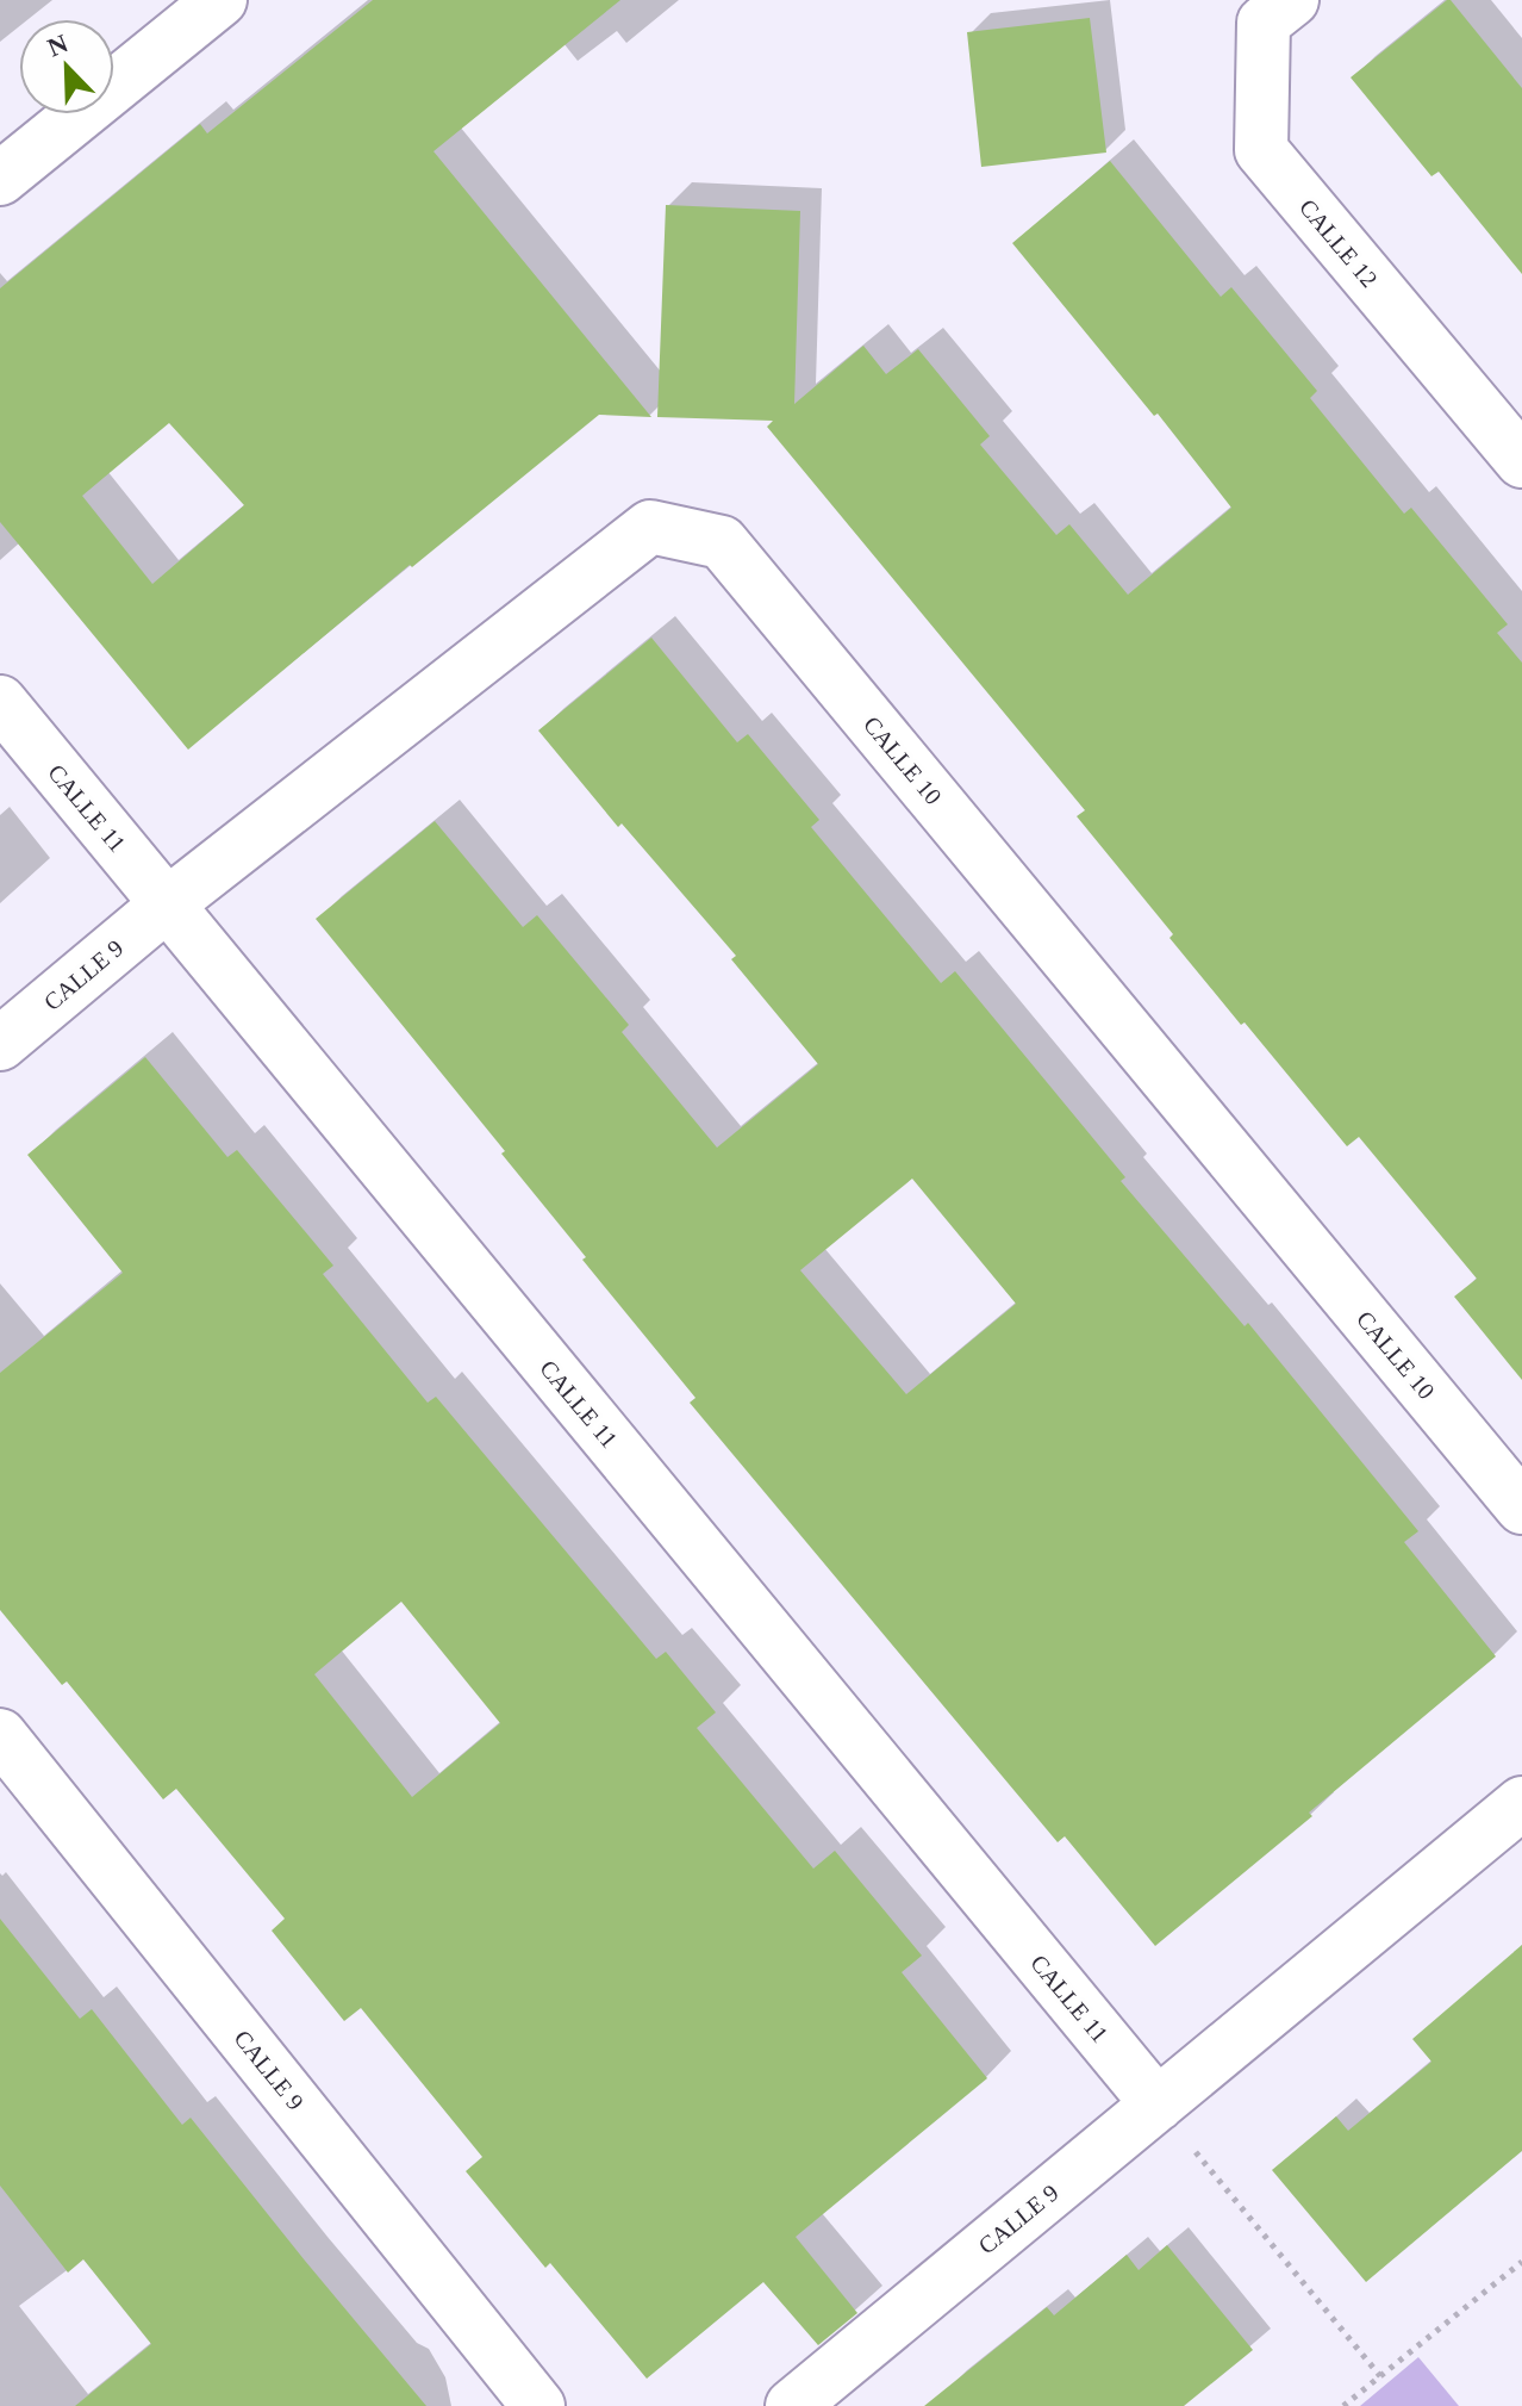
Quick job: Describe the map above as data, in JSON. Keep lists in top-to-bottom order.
{
  "streets": {
    "street": [
      "CALLE 12",
      "CALLE 10",
      "CALLE 11",
      "CALLE 9"
    ]
  },
  "crossings": [
    ["CALLE 10", "CALLE 11"],
    ["CALLE 10", "CALLE 9"],
    ["CALLE 11", "CALLE 9"]
  ],
  "north": "top left"
}
